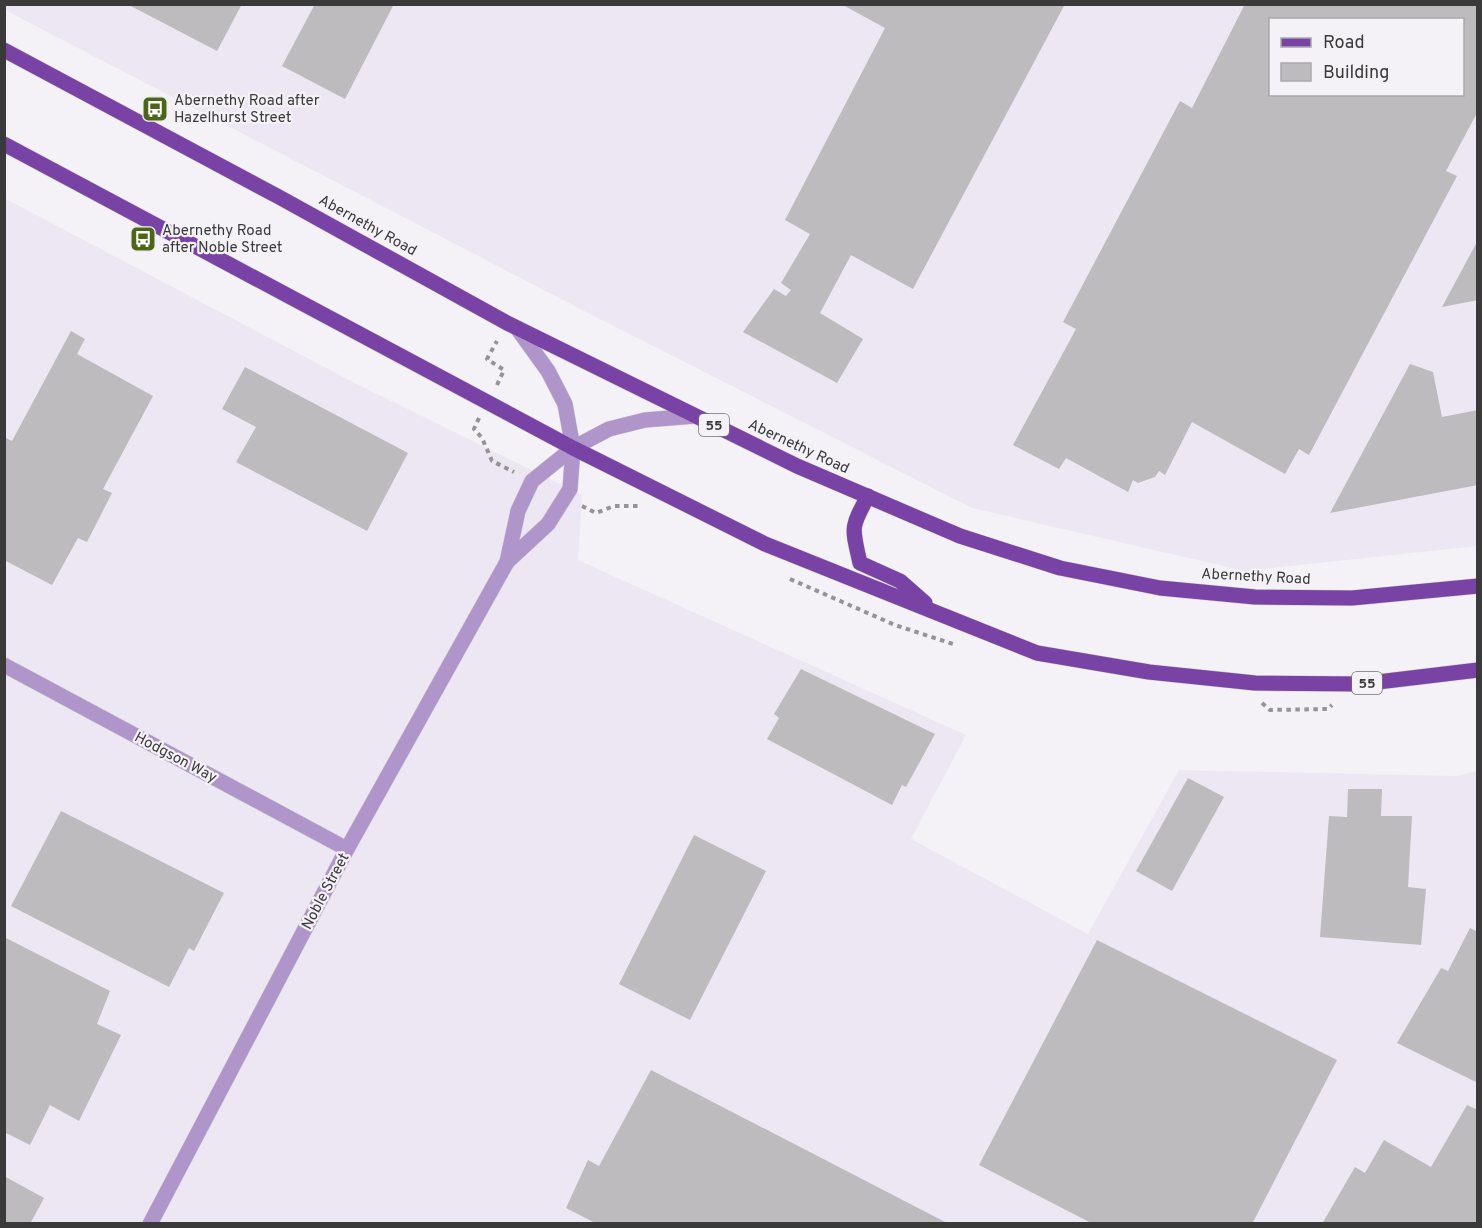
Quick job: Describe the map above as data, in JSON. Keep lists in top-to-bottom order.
{
  "streets": {
    "main road": ["Abernethy Road", "55"],
    "street": ["Hodgson Way", "Noble Street"]
  },
  "crossings": [
    ["Abernethy Road", "Noble Street"],
    ["55", "Noble Street"],
    ["Hodgson Way", "Noble Street"]
  ],
  "places": {
    "bus stop": ["Abernethy Road after Hazelhurst Street", "Abernethy Road after Noble Street"]
  },
  "legend": ["Road", "Building"]
}
